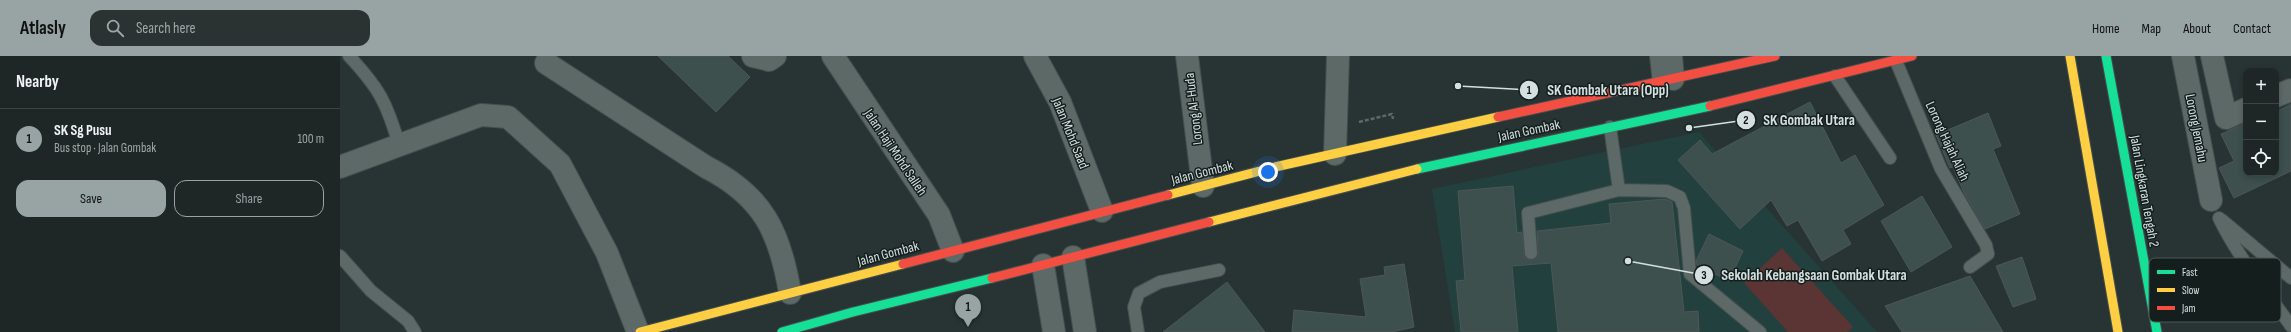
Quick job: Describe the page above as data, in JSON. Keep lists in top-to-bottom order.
{
  "streets": {
    "main road": ["Jalan Gombak", "Jalan Lingkaran Tengah 2"],
    "street": [
      "Lorong Al-Huda",
      "Lorong Jemahu",
      "Jalan Mohd Saad",
      "Jalan Haji Mohd Salleh"
    ],
    "lane": ["Lorong Hajah Aliah"]
  },
  "crossings": [
    ["Lorong Al-Huda", "Jalan Gombak"],
    ["Jalan Gombak", "Jalan Mohd Saad"],
    ["Jalan Gombak", "Lorong Hajah Aliah"],
    ["Jalan Gombak", "Jalan Haji Mohd Salleh"]
  ],
  "places": ["SK Gombak Utara (Opp)", "SK Gombak Utara", "Sekolah Kebangsaan Gombak Utara"],
  "legend": ["Fast", "Slow", "Jam"],
  "page": {
    "header": "Atlasly",
    "search": "Search here",
    "nav": [
      "Home",
      "Map",
      "About",
      "Contact"
    ],
    "heading": "Nearby",
    "map_buttons": ["+", "−"],
    "list": [
      {
        "mark": "1",
        "name": "SK Sg Pusu",
        "note": "Bus stop · Jalan Gombak",
        "value": "100 m"
      }
    ],
    "buttons": ["Save", "Share"],
    "pins": "1"
  }
}
